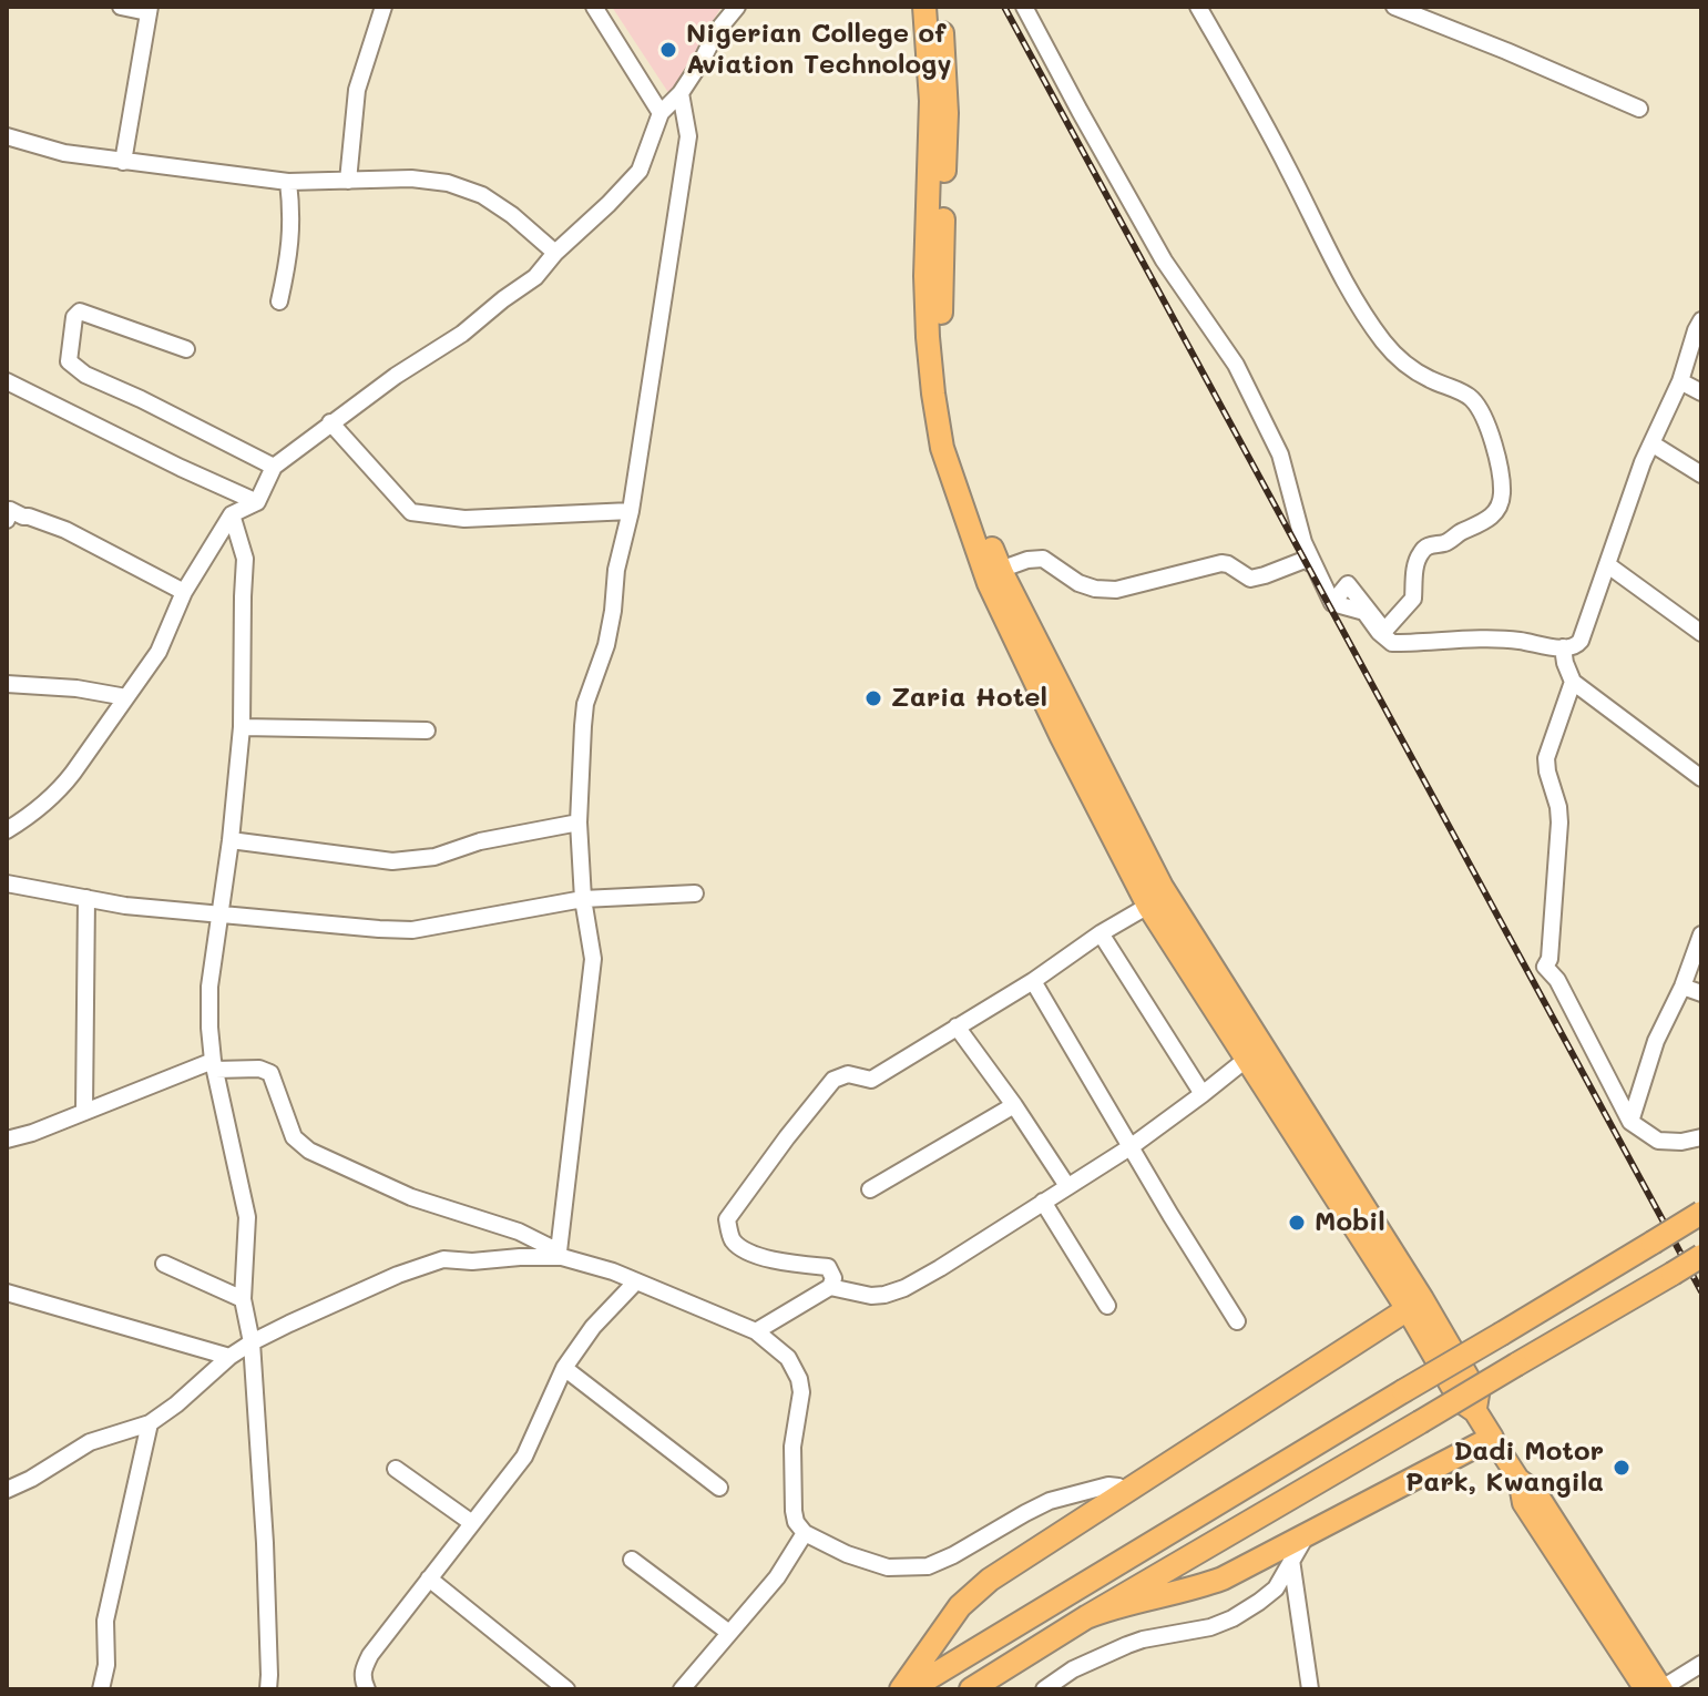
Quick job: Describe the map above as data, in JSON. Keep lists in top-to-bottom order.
{
  "places": [
    "Nigerian College of Aviation Technology",
    "Zaria Hotel",
    "Mobil",
    "Dadi Motor Park, Kwangila"
  ]
}
